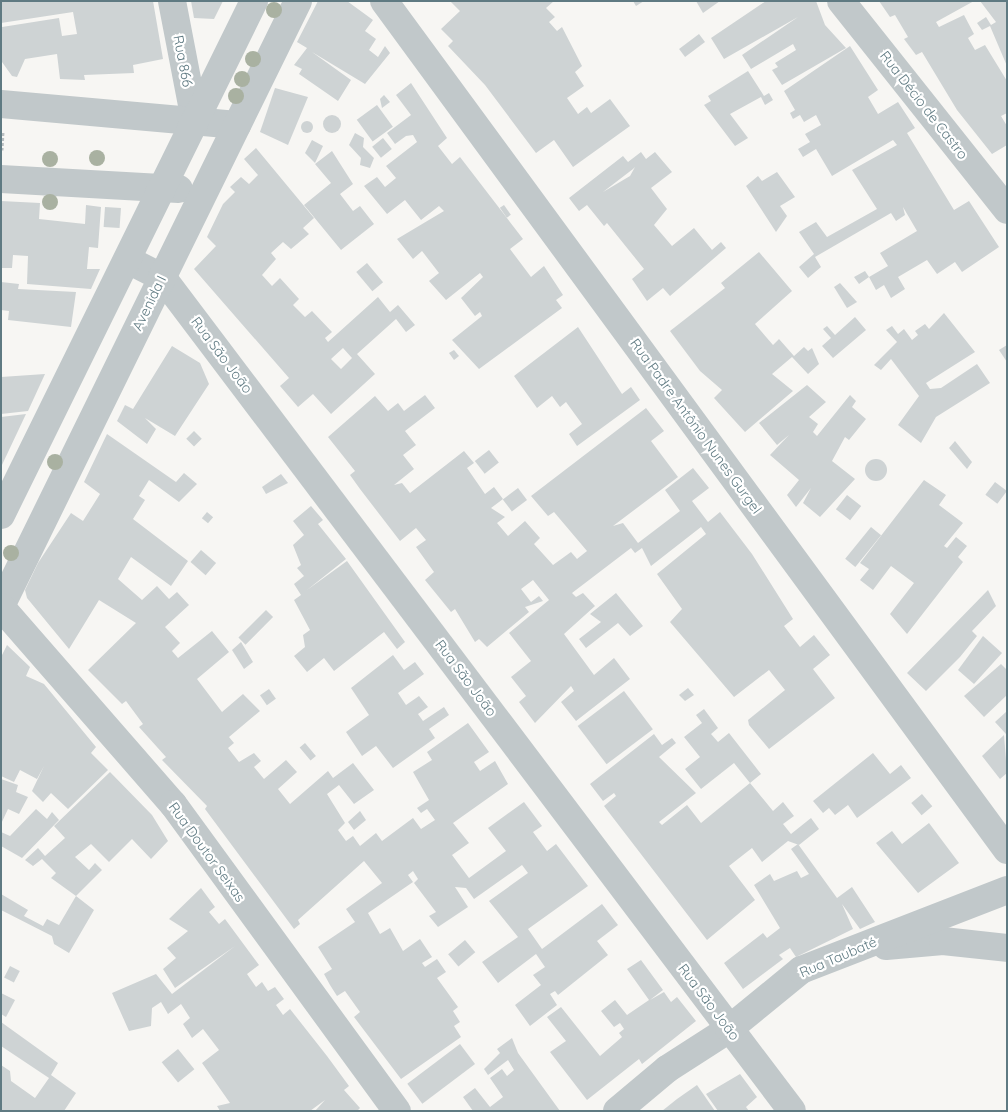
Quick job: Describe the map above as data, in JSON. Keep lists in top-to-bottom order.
{
  "streets": {
    "street": [
      "Rua 866",
      "Rua Décio de Castro",
      "Avenida I",
      "Rua São João",
      "Rua Padre Antônio Nunes Gurgel",
      "Rua Doutor Seixas",
      "Rua Taubaté"
    ]
  },
  "crossings": [
    ["Avenida I", "Rua São João"],
    ["Avenida I", "Rua Doutor Seixas"],
    ["Rua São João", "Rua Taubaté"]
  ]
}
